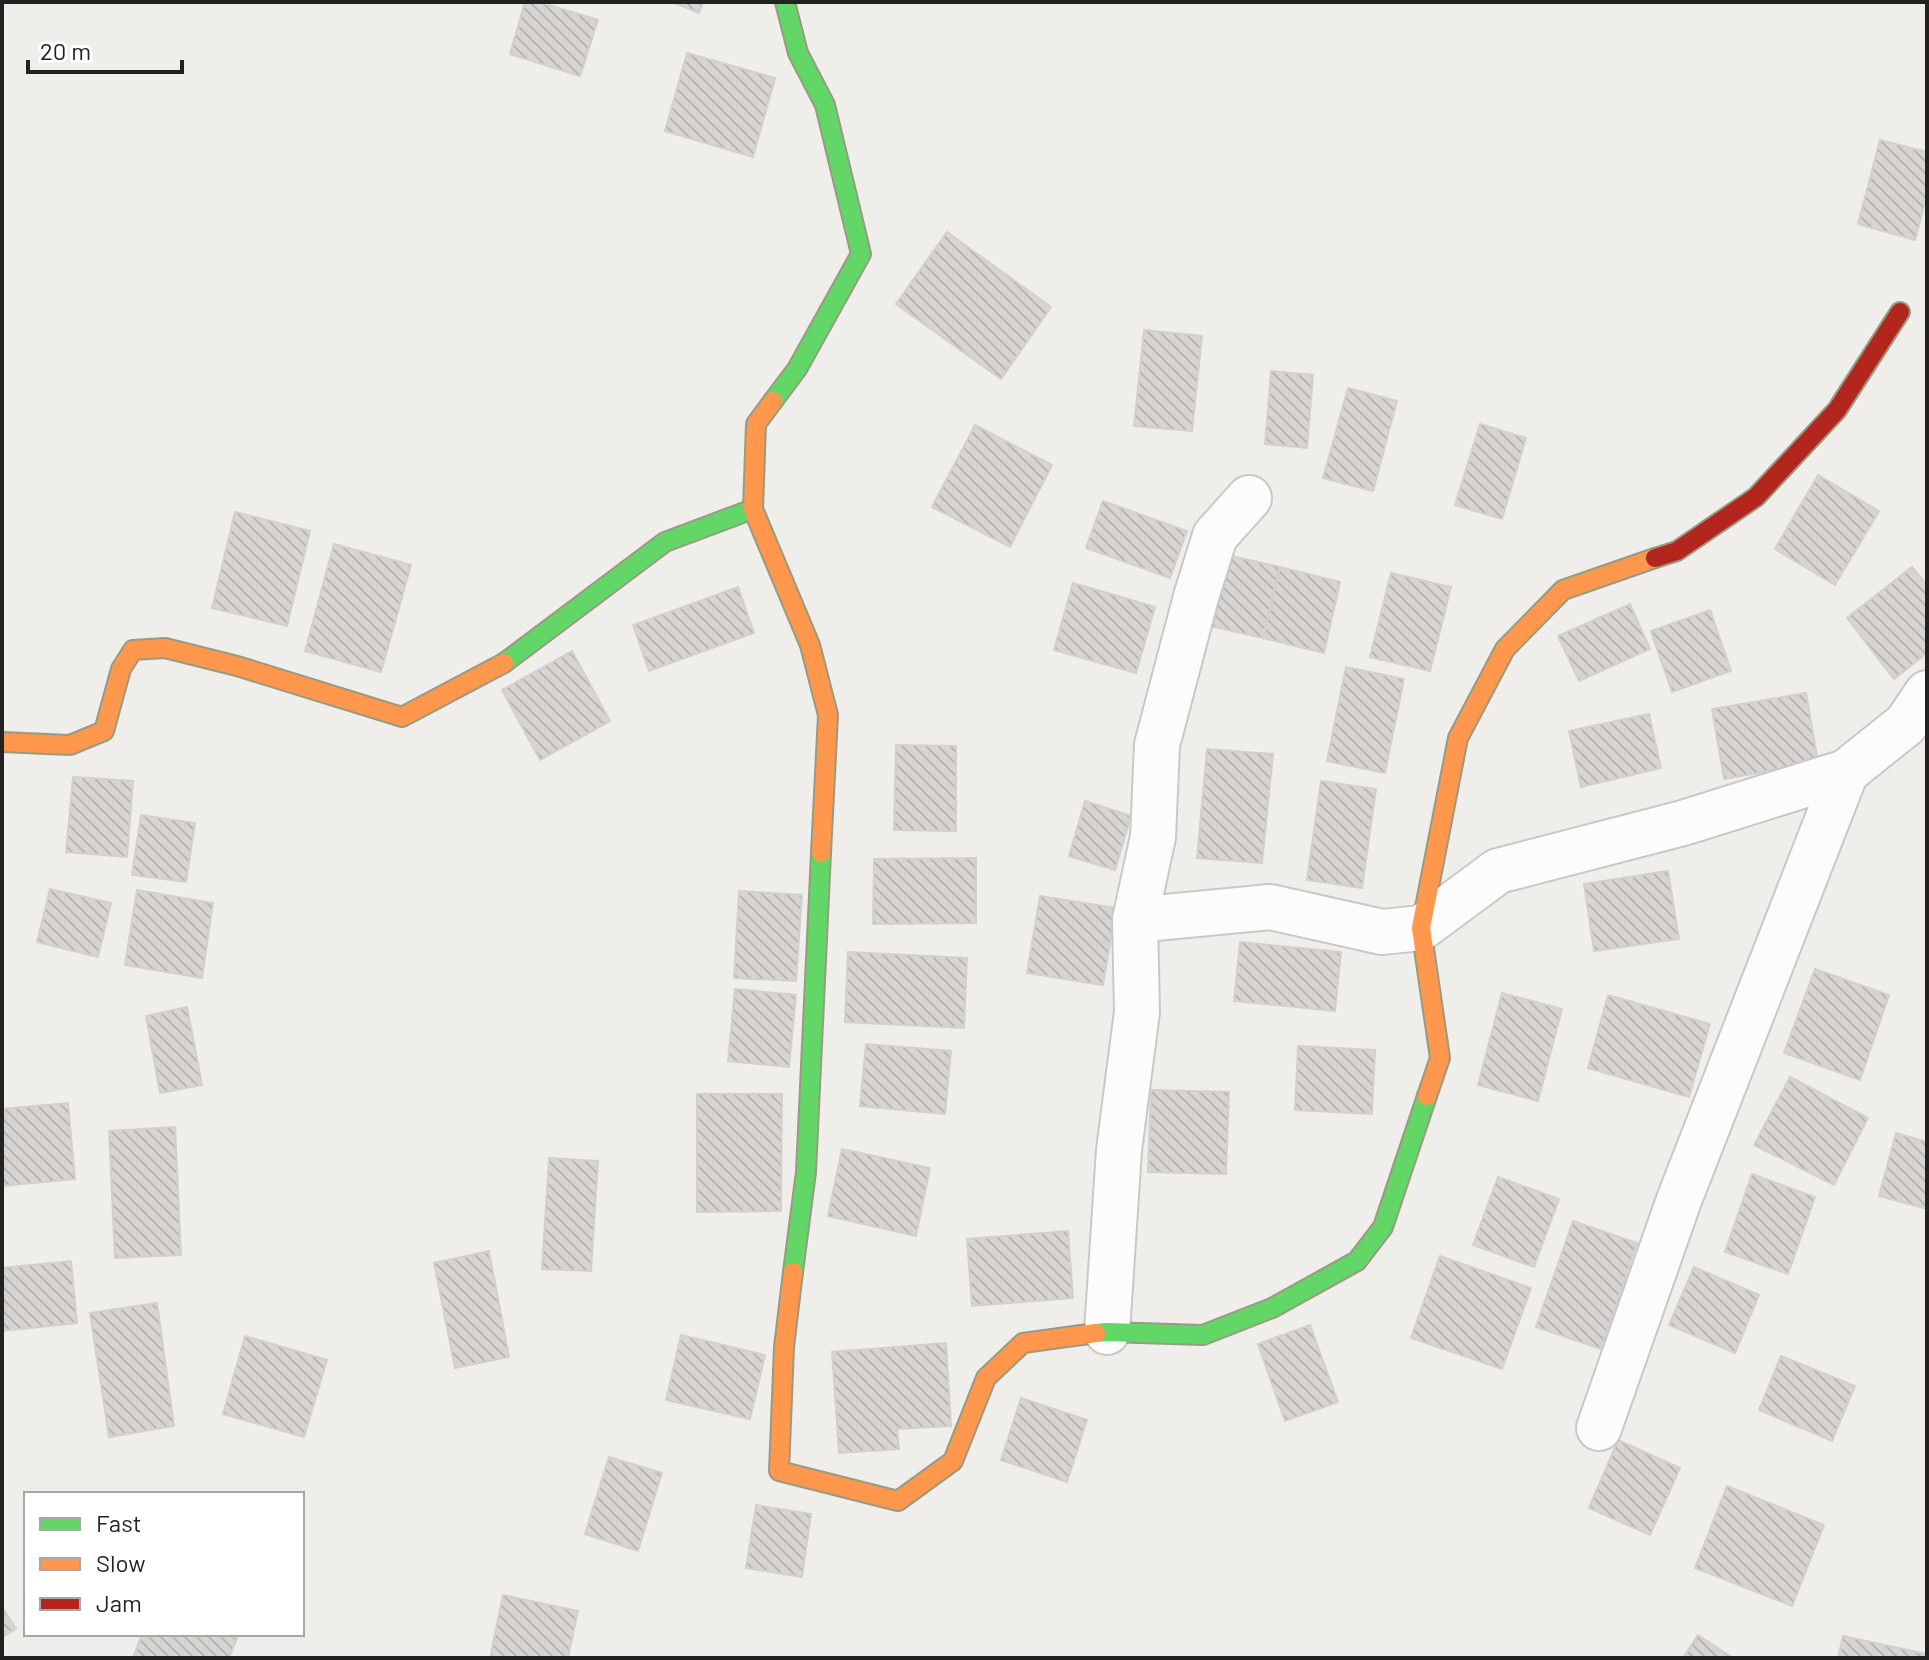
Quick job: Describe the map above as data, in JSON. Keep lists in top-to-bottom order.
{
  "legend": ["Fast", "Slow", "Jam"],
  "scale_bar": "20 m"
}
